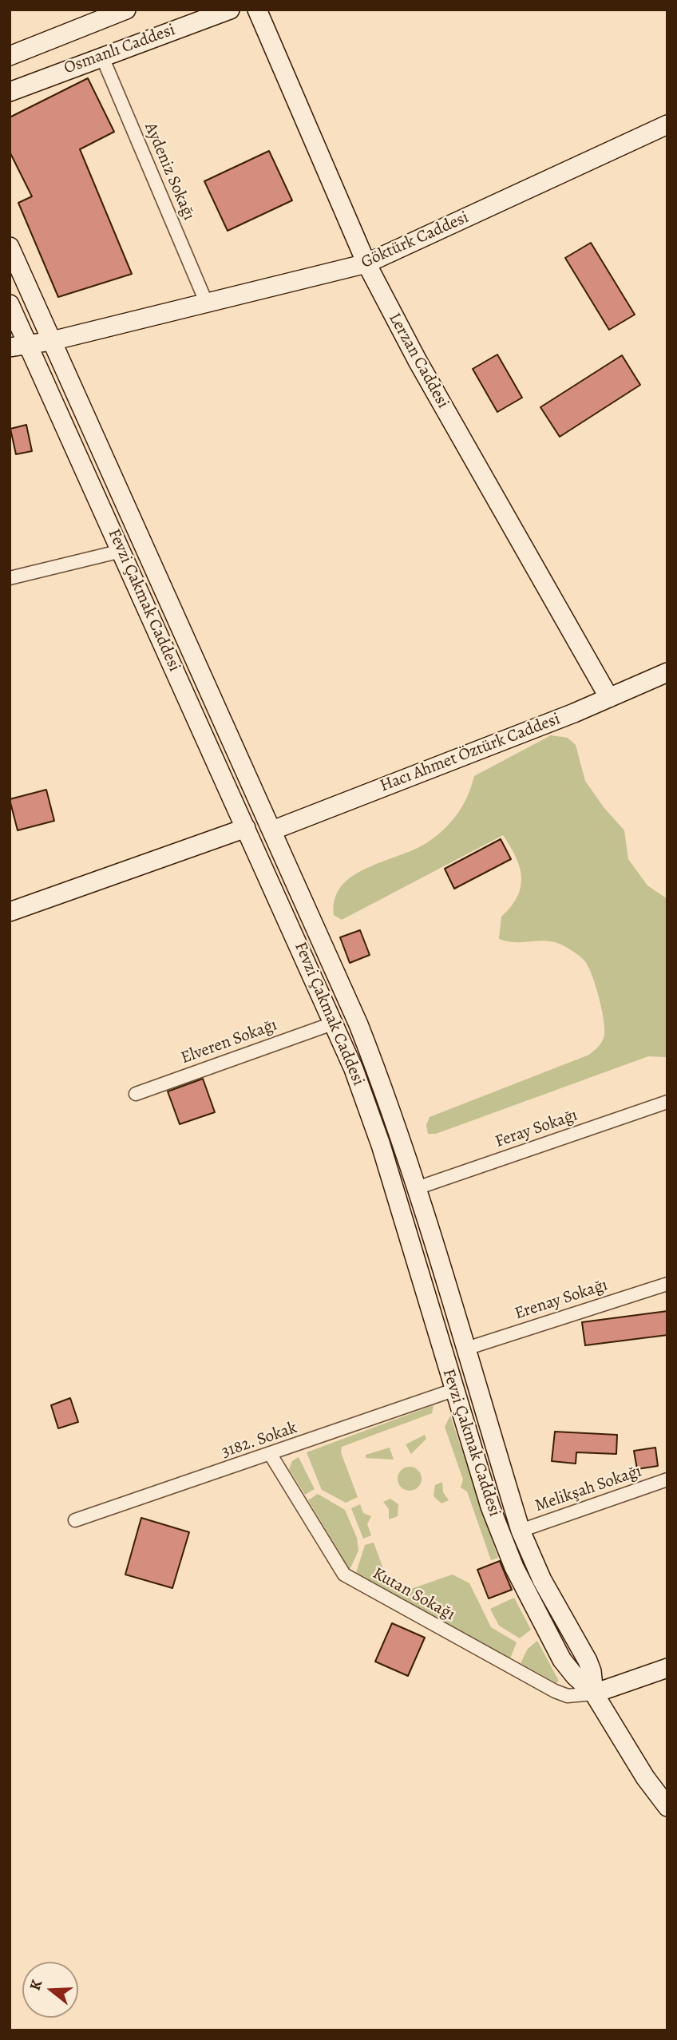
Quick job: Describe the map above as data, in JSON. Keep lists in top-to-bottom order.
{
  "streets": {
    "main road": [
      "Osmanlı Caddesi",
      "Göktürk Caddesi",
      "Lerzan Caddesi",
      "Fevzi Çakmak Caddesi",
      "Hacı Ahmet Öztürk Caddesi"
    ],
    "street": [
      "Aydeniz Sokağı",
      "Elveren Sokağı",
      "Feray Sokağı",
      "Erenay Sokağı",
      "3182. Sokak",
      "Melikşah Sokağı",
      "Kutan Sokağı"
    ]
  },
  "crossings": [
    ["Osmanlı Caddesi", "Aydeniz Sokağı"],
    ["Aydeniz Sokağı", "Göktürk Caddesi"],
    ["Göktürk Caddesi", "Lerzan Caddesi"],
    ["Göktürk Caddesi", "Fevzi Çakmak Caddesi"],
    ["Lerzan Caddesi", "Hacı Ahmet Öztürk Caddesi"],
    ["Fevzi Çakmak Caddesi", "Hacı Ahmet Öztürk Caddesi"],
    ["Fevzi Çakmak Caddesi", "Elveren Sokağı"],
    ["Fevzi Çakmak Caddesi", "Feray Sokağı"],
    ["Fevzi Çakmak Caddesi", "Erenay Sokağı"],
    ["Fevzi Çakmak Caddesi", "3182. Sokak"],
    ["Fevzi Çakmak Caddesi", "Melikşah Sokağı"],
    ["Fevzi Çakmak Caddesi", "Kutan Sokağı"],
    ["3182. Sokak", "Kutan Sokağı"]
  ],
  "north": "left"
}
